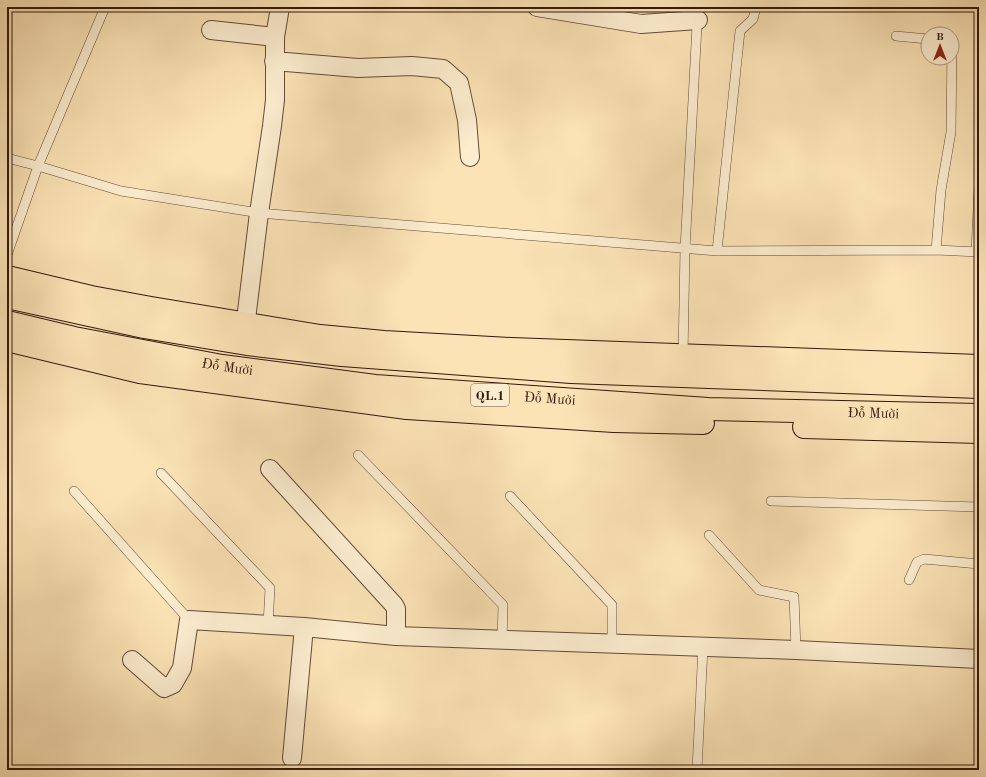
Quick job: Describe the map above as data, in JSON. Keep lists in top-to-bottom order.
{
  "streets": {
    "highway": ["Đỗ Mười", "QL.1"]
  },
  "north": "top"
}
